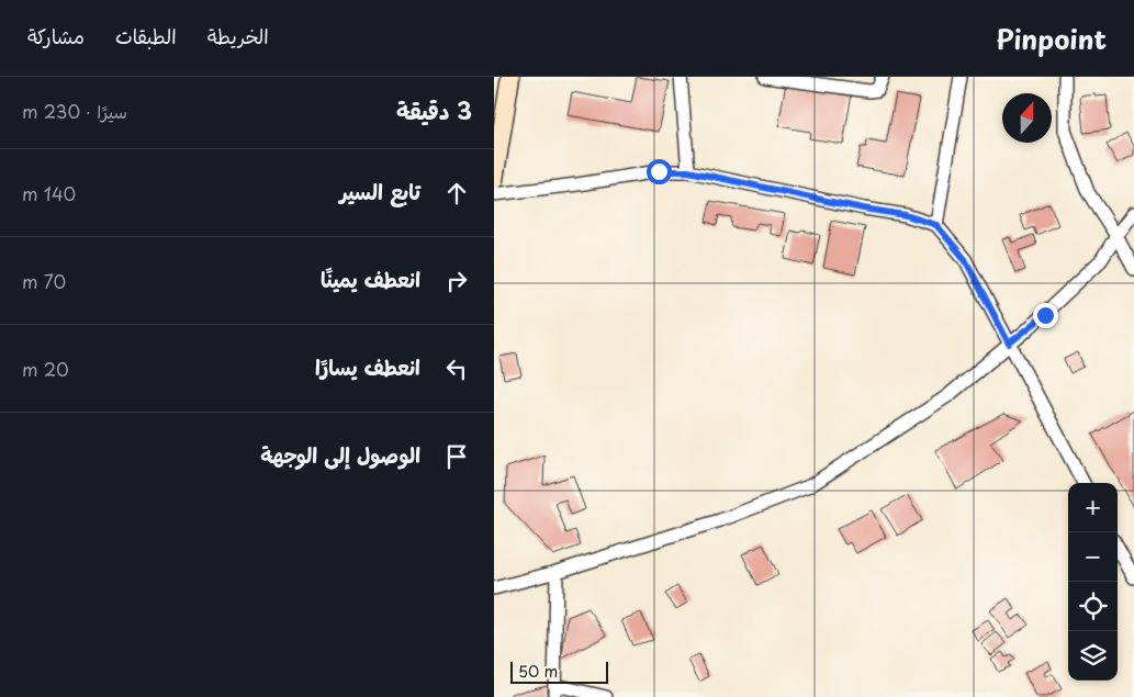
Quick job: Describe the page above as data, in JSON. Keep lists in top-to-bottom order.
{
  "scale_bar": "50 m",
  "north": "top",
  "page": {
    "header": "Pinpoint",
    "nav": ["الخريطة", "الطبقات", "مشاركة"],
    "heading": ["3 دقيقة", "سيرًا · 230 m"],
    "list": [
      ["تابع السير", "140 m"],
      ["انعطف يمينًا", "70 m"],
      ["انعطف يسارًا", "20 m"],
      "الوصول إلى الوجهة"
    ],
    "map_buttons": ["+", "−"],
    "scale": "50 m"
  }
}
